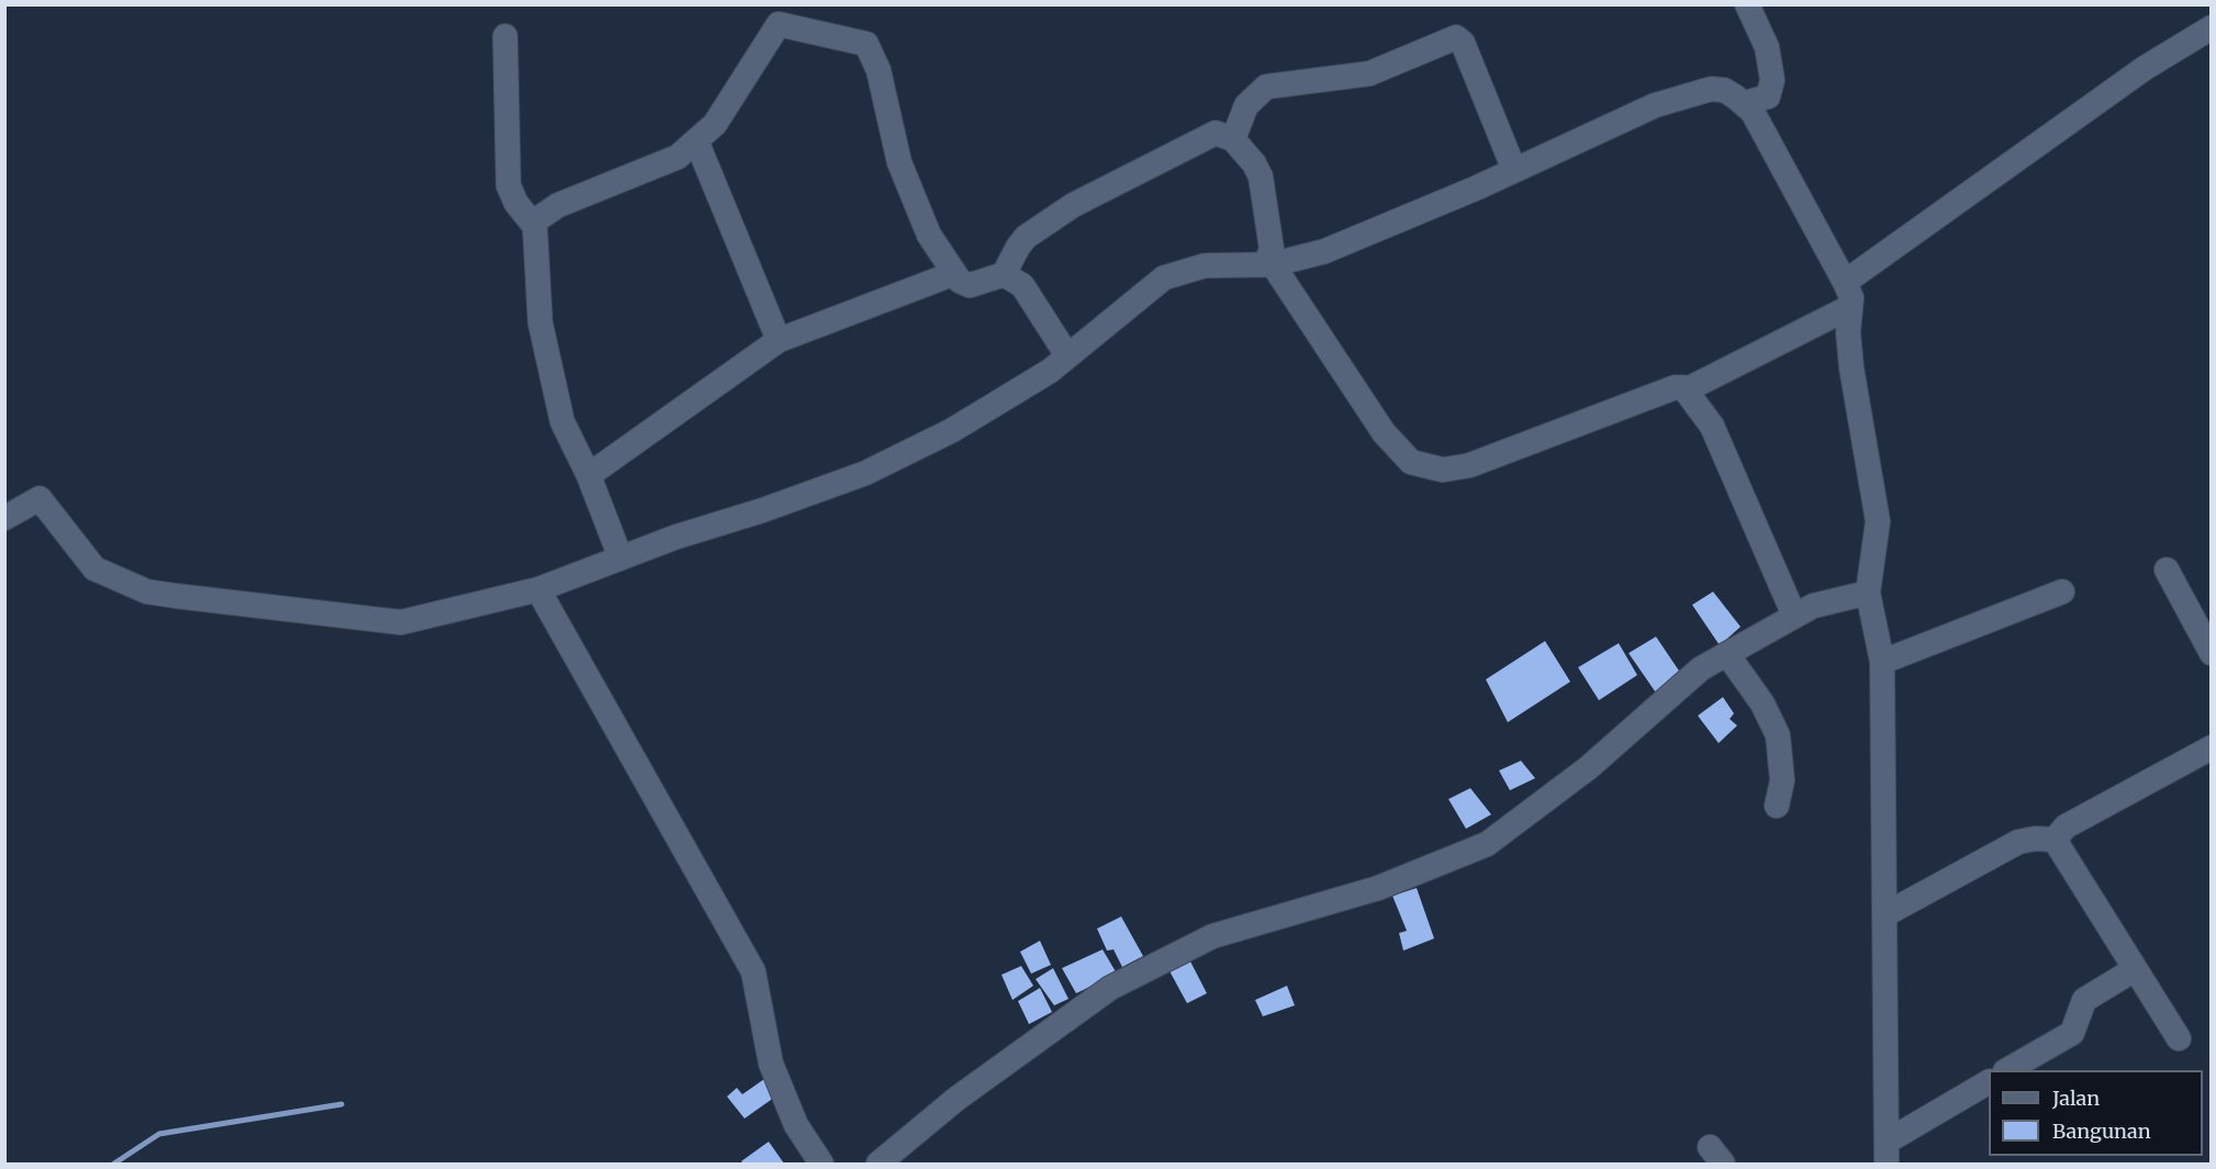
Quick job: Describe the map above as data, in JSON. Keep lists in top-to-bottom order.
{
  "legend": ["Jalan", "Bangunan"]
}
